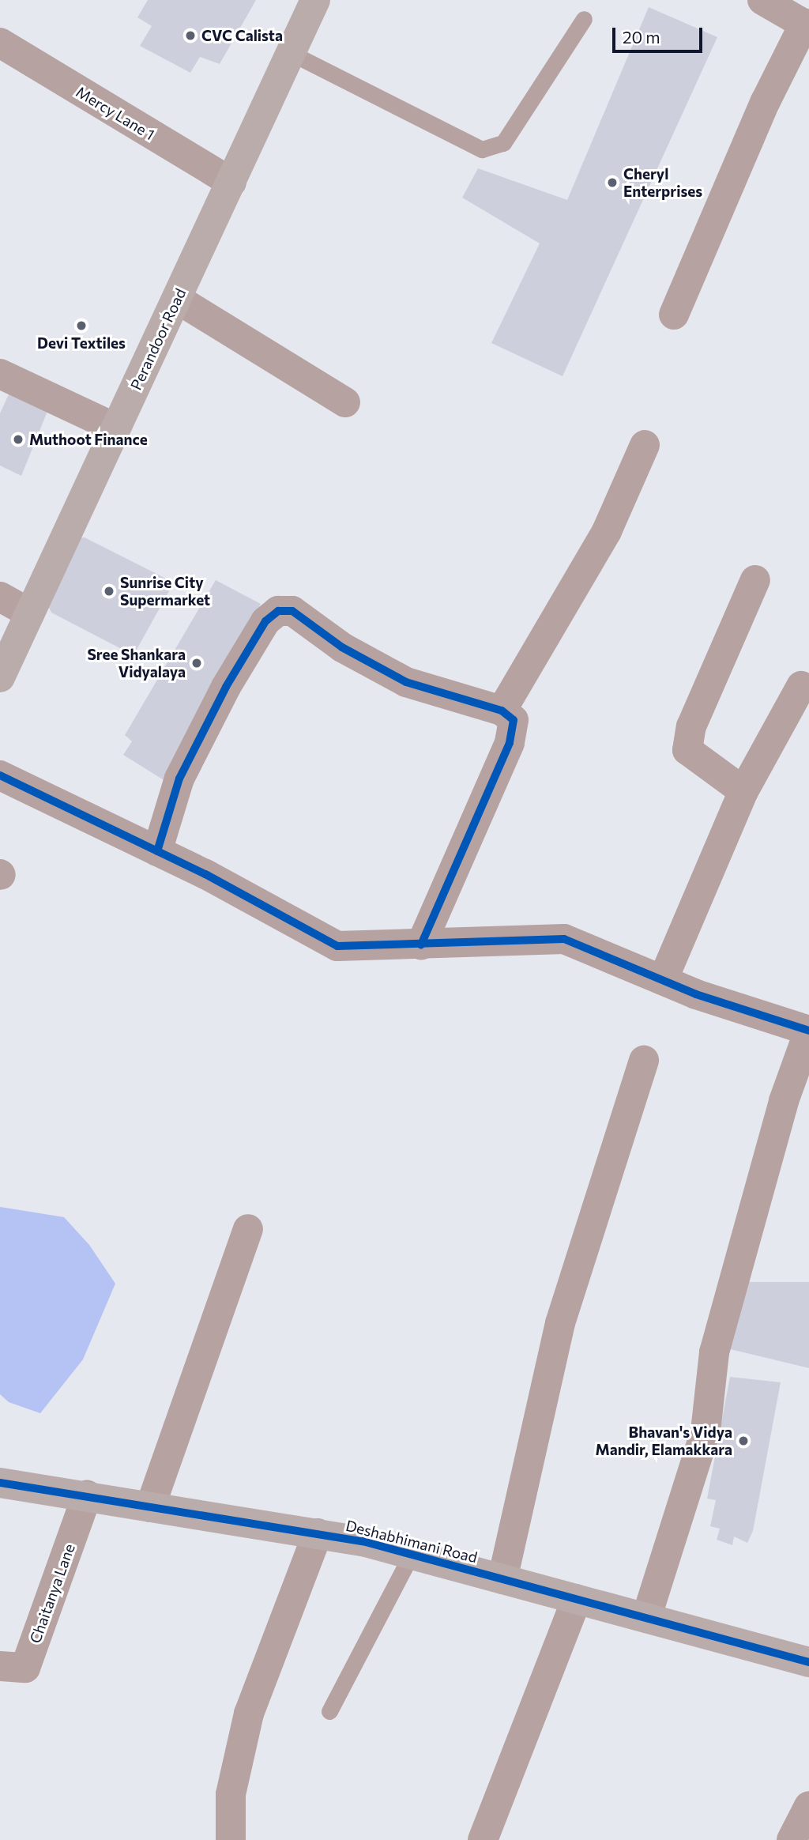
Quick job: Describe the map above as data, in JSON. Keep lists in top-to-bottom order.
{
  "streets": {
    "street": [
      "Mercy Lane 1",
      "Perandoor Road",
      "Deshabhimani Road",
      "Chaitanya Lane"
    ]
  },
  "crossings": [
    ["Mercy Lane 1", "Perandoor Road"],
    ["Deshabhimani Road", "Chaitanya Lane"]
  ],
  "places": [
    "CVC Calista",
    "Cheryl Enterprises",
    "Devi Textiles",
    "Muthoot Finance",
    "Sunrise City Supermarket",
    "Sree Shankara Vidyalaya",
    "Bhavan's Vidya Mandir, Elamakkara"
  ],
  "scale_bar": "20 m"
}
